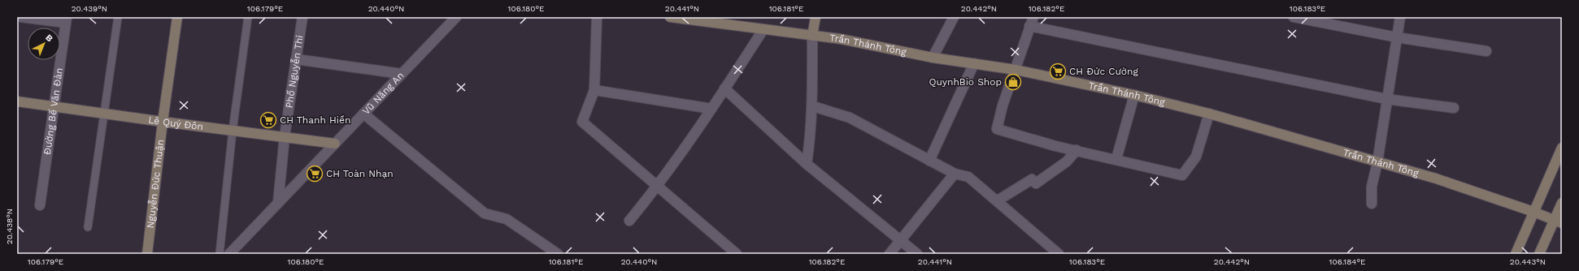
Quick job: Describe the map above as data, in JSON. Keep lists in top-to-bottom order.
{
  "streets": {
    "street": [
      "Trần Thánh Tông",
      "Phố Nguyễn Thi",
      "Vũ Năng An",
      "Đường Bế Văn Đàn",
      "Lê Quý Đôn",
      "Nguyễn Đức Thuận"
    ]
  },
  "crossings": [
    ["Phố Nguyễn Thi", "Vũ Năng An"],
    ["Phố Nguyễn Thi", "Lê Quý Đôn"],
    ["Vũ Năng An", "Lê Quý Đôn"],
    ["Đường Bế Văn Đàn", "Lê Quý Đôn"],
    ["Lê Quý Đôn", "Nguyễn Đức Thuận"]
  ],
  "places": {
    "supermarket": ["CH Đức Cường", "CH Thanh Hiền", "CH Toàn Nhạn"],
    "shop": ["QuynhBio Shop"]
  },
  "north": "top right",
  "coordinates": [
    "20.439°N",
    "106.179°E",
    "20.440°N",
    "106.180°E",
    "20.441°N",
    "106.181°E",
    "20.442°N",
    "106.182°E",
    "106.183°E",
    "20.438°N",
    "106.184°E",
    "20.443°N"
  ]
}
